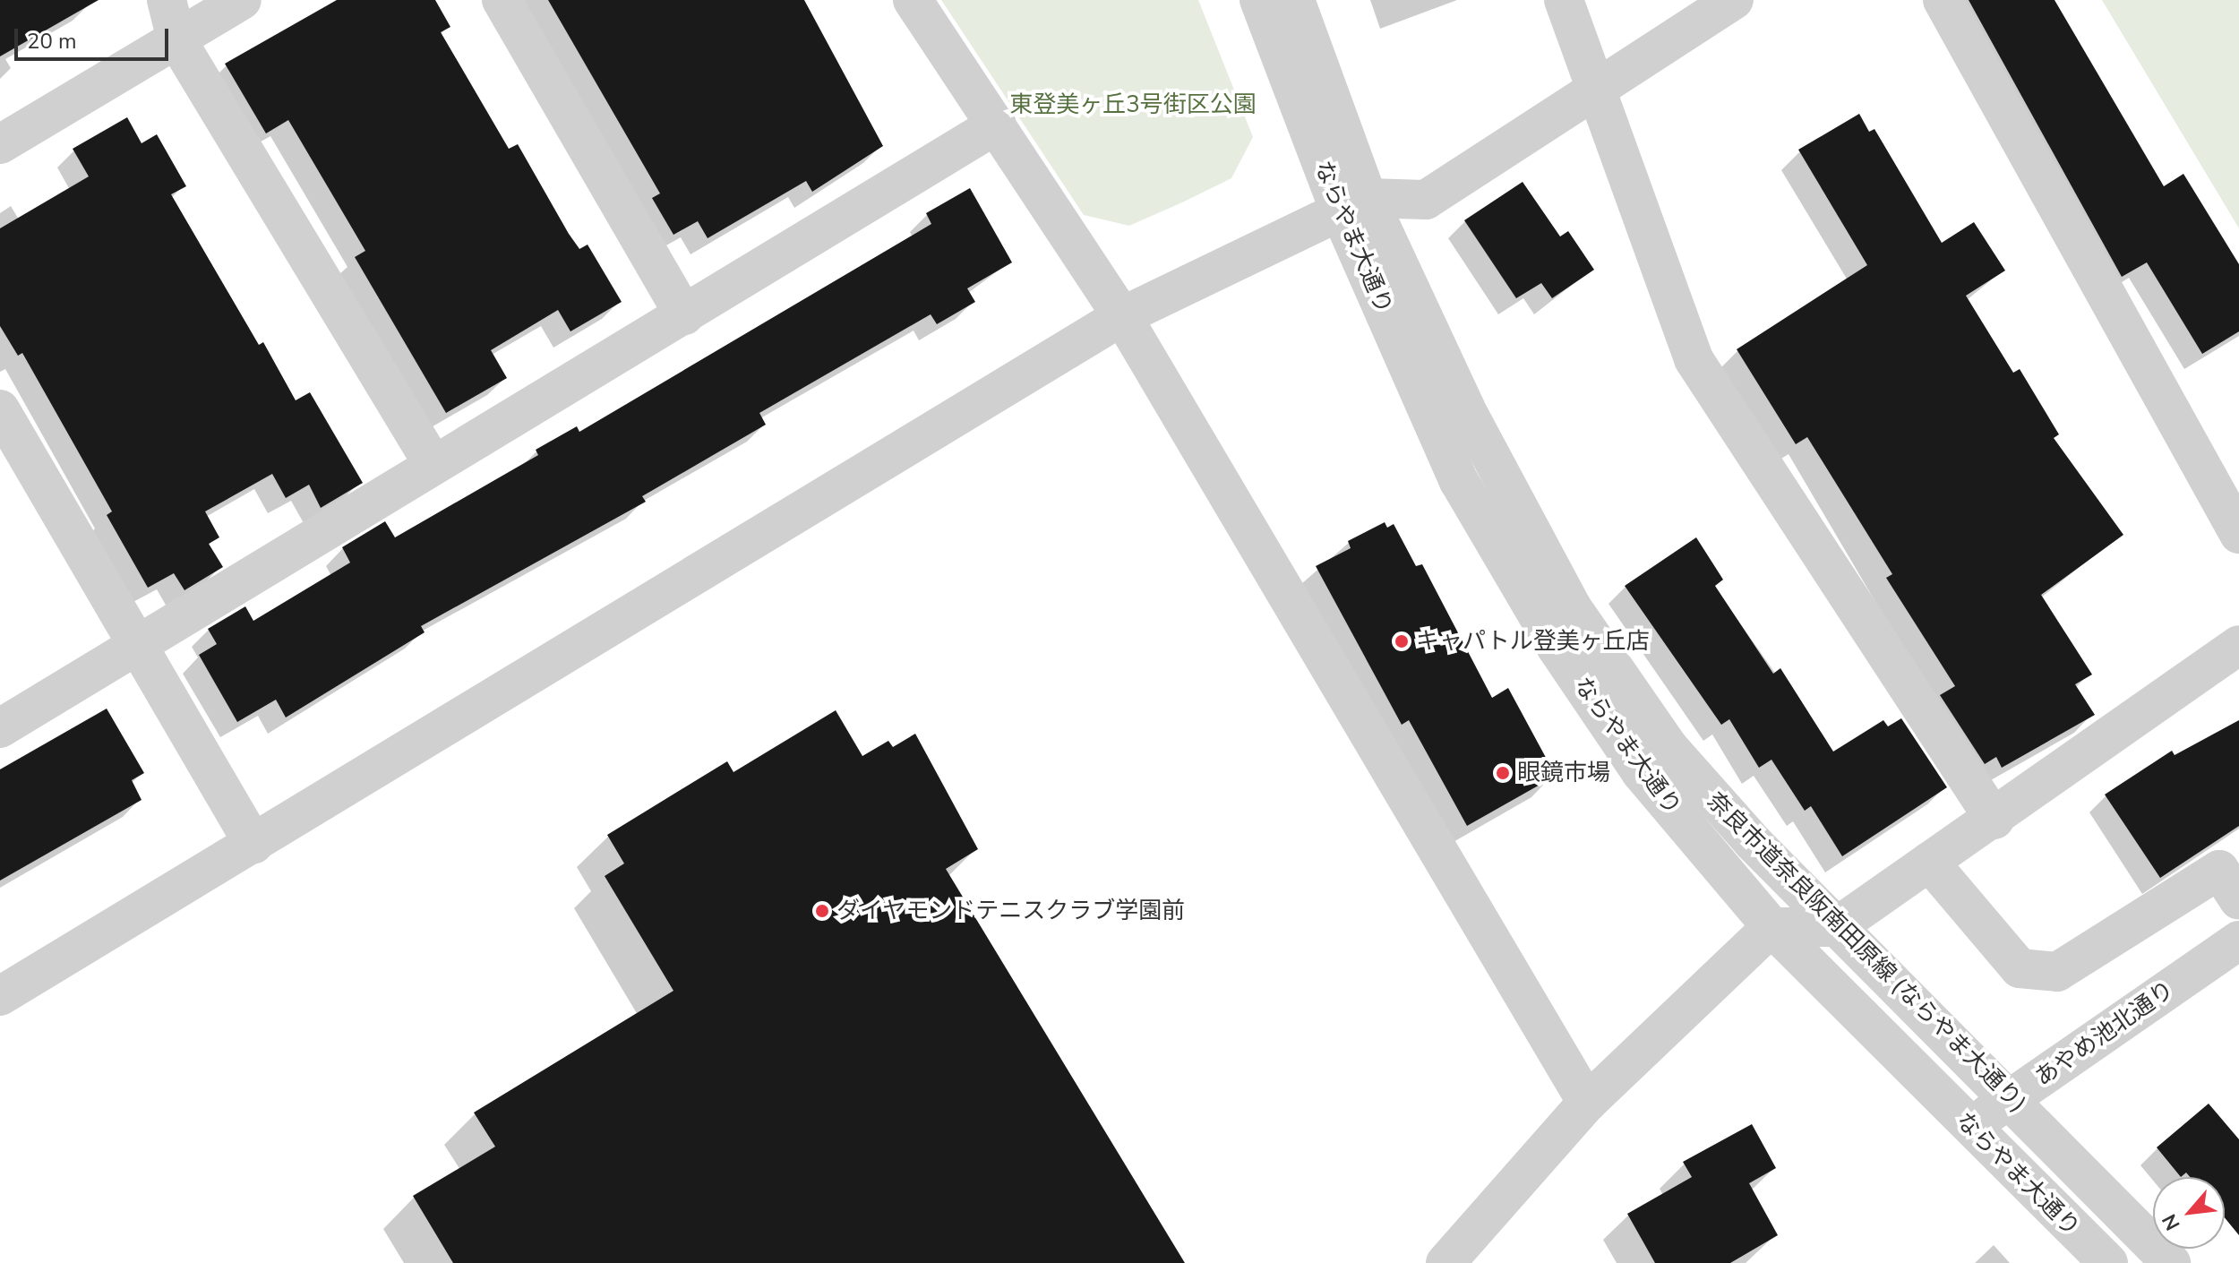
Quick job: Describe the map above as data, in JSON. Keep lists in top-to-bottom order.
{
  "streets": {
    "street": ["ならやま大通り", "奈良市道奈良阪南田原線 (ならやま大通り)", "あやめ池北通り"]
  },
  "crossings": [
    ["ならやま大通り", "奈良市道奈良阪南田原線 (ならやま大通り)"],
    ["ならやま大通り", "あやめ池北通り"],
    ["奈良市道奈良阪南田原線 (ならやま大通り)", "あやめ池北通り"]
  ],
  "parks": ["東登美ヶ丘3号街区公園"],
  "places": ["キャパトル登美ヶ丘店", "眼鏡市場", "ダイヤモンドテニスクラブ学園前"],
  "scale_bar": "20 m",
  "north": "bottom left"
}
